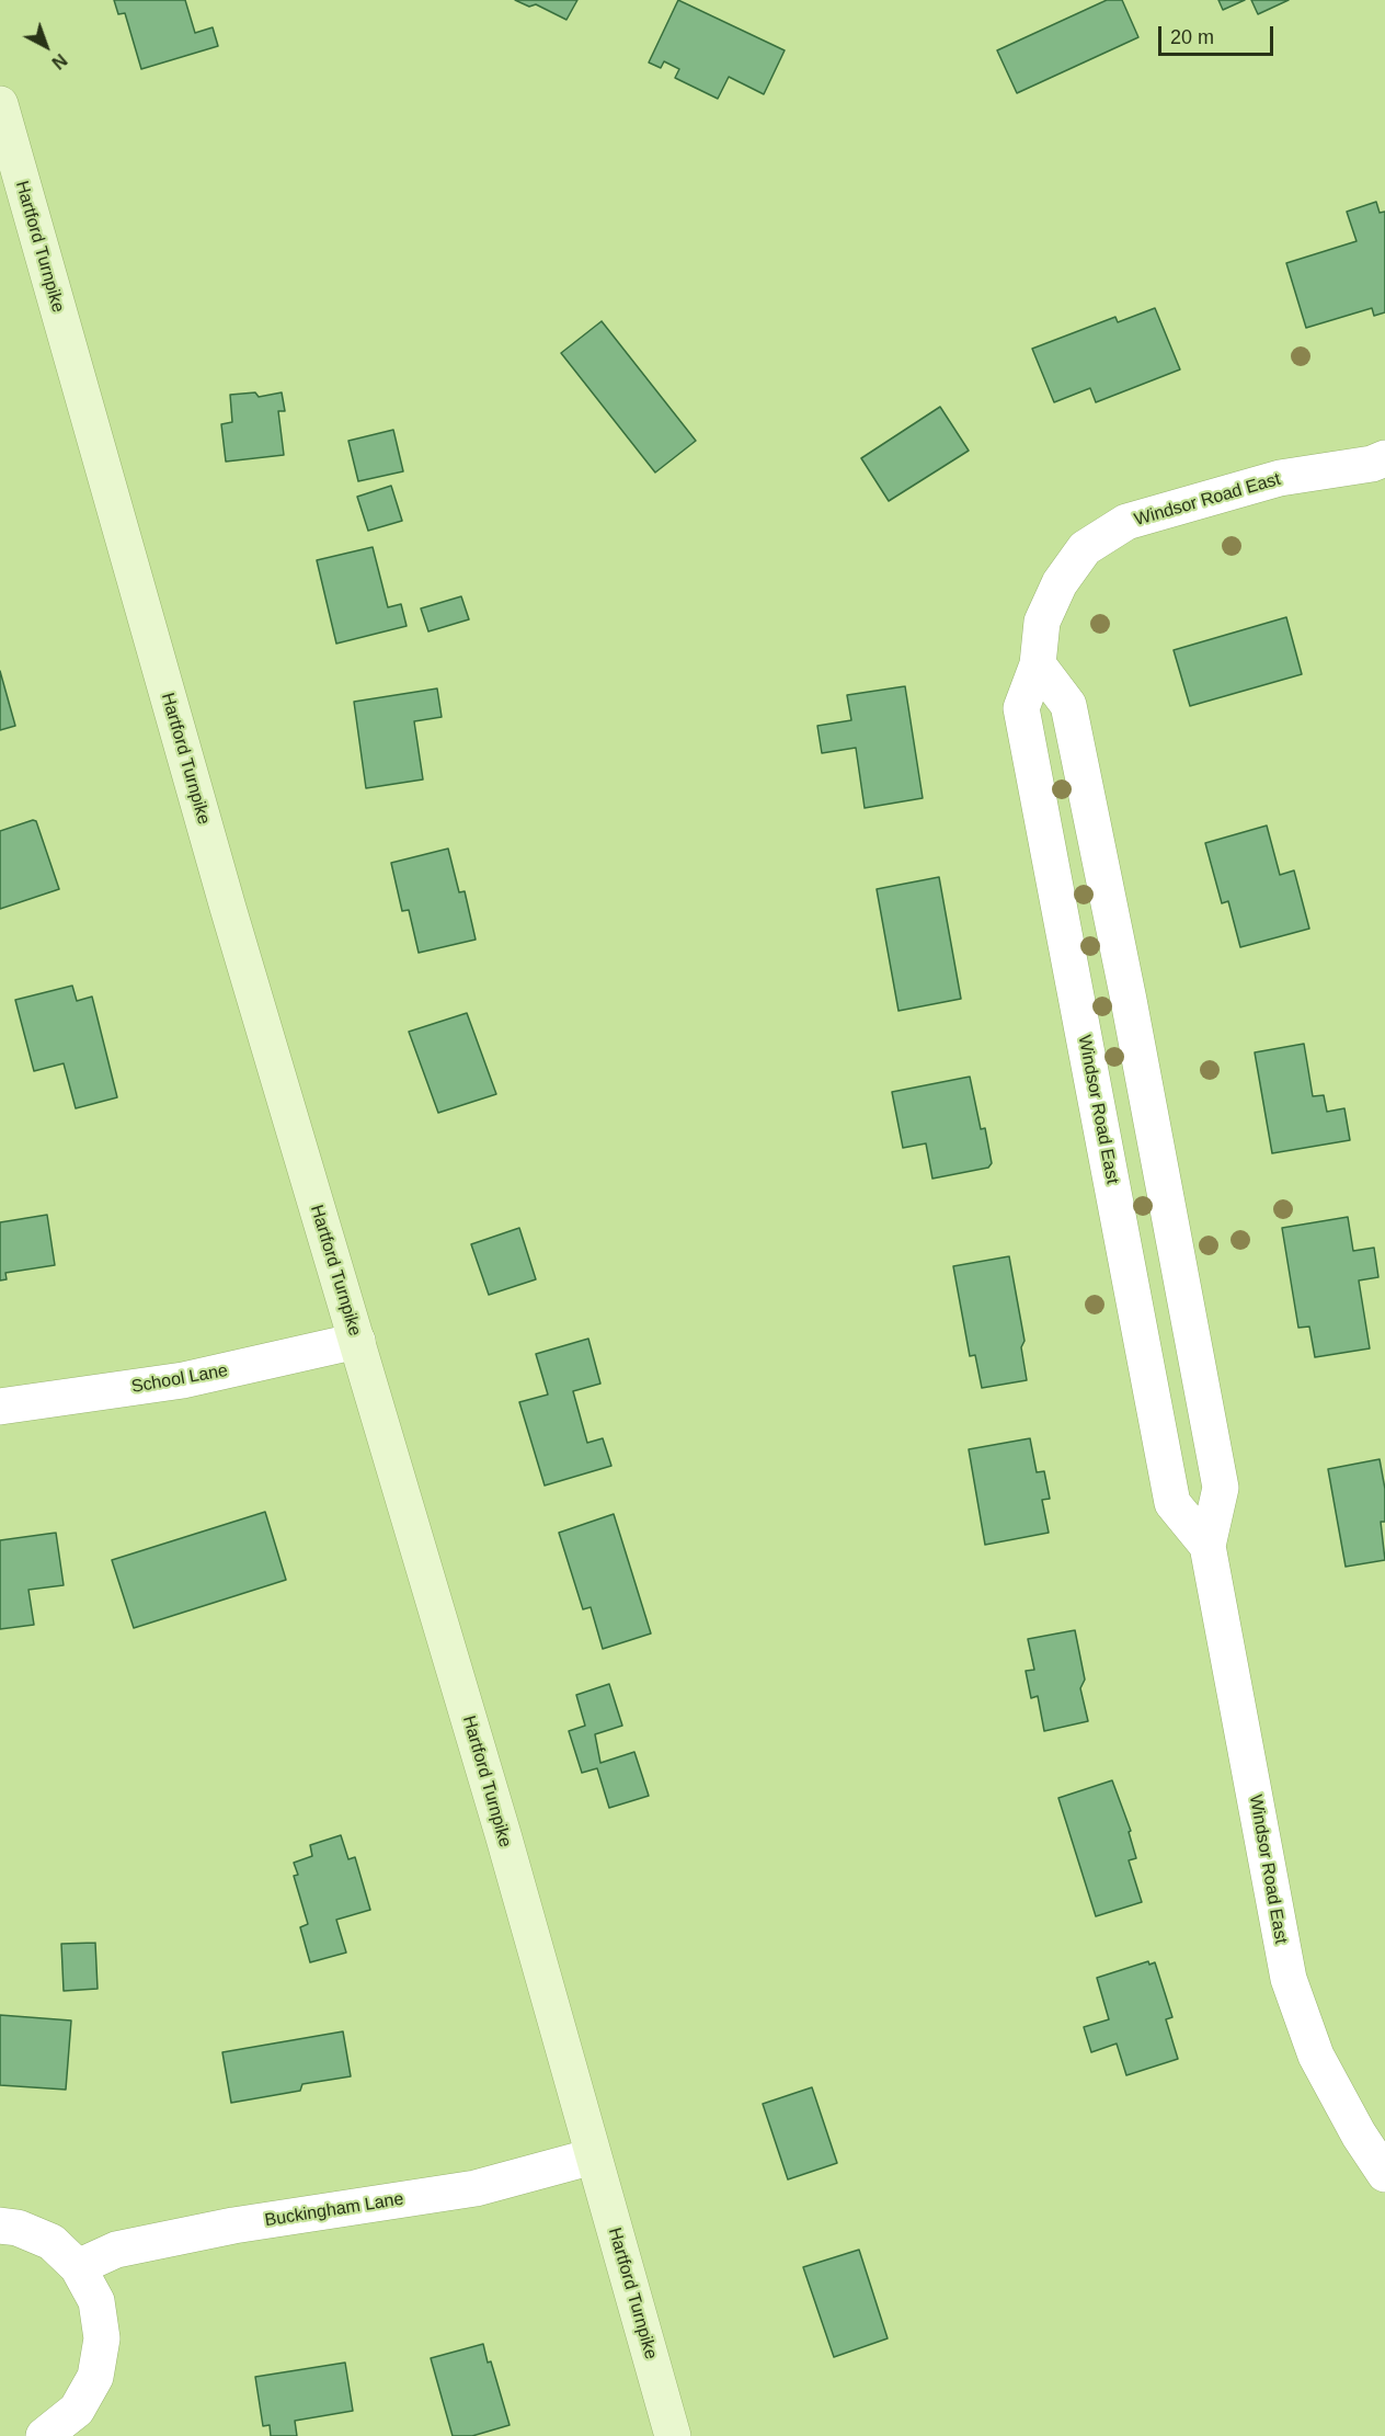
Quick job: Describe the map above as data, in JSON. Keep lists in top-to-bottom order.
{
  "streets": {
    "main road": ["Hartford Turnpike"],
    "street": ["Windsor Road East", "School Lane", "Buckingham Lane"]
  },
  "crossings": [
    ["Hartford Turnpike", "School Lane"],
    ["Hartford Turnpike", "Buckingham Lane"]
  ],
  "scale_bar": "20 m",
  "north": "bottom right"
}
